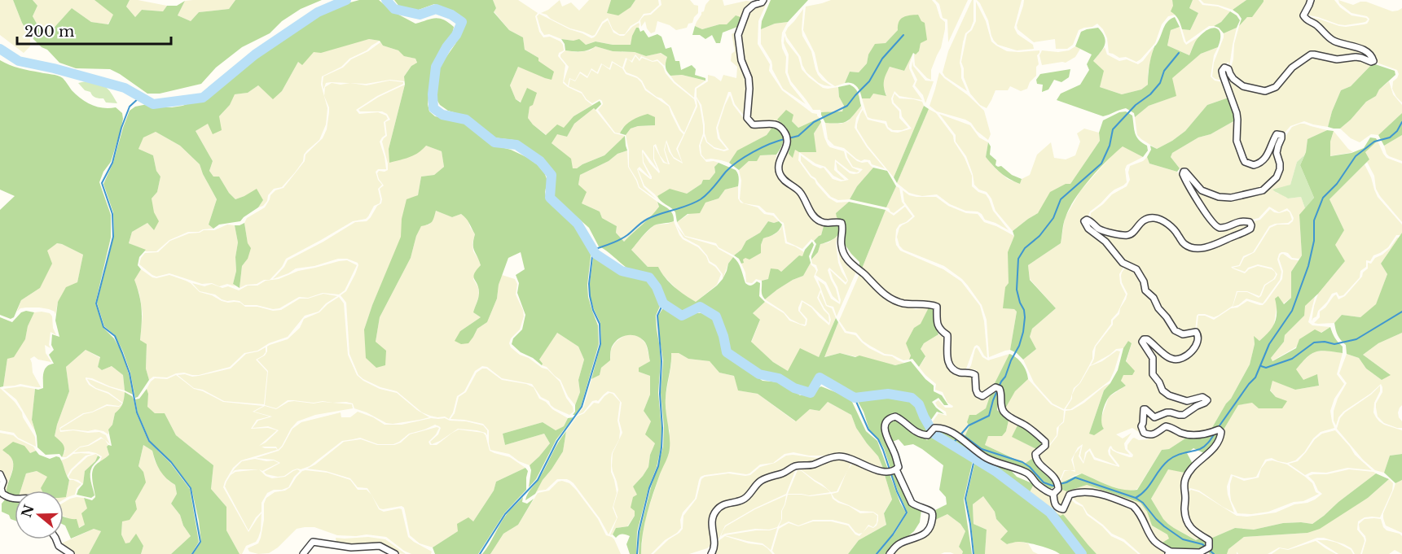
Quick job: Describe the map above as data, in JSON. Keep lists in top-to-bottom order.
{
  "scale_bar": "200 m",
  "north": "left"
}
